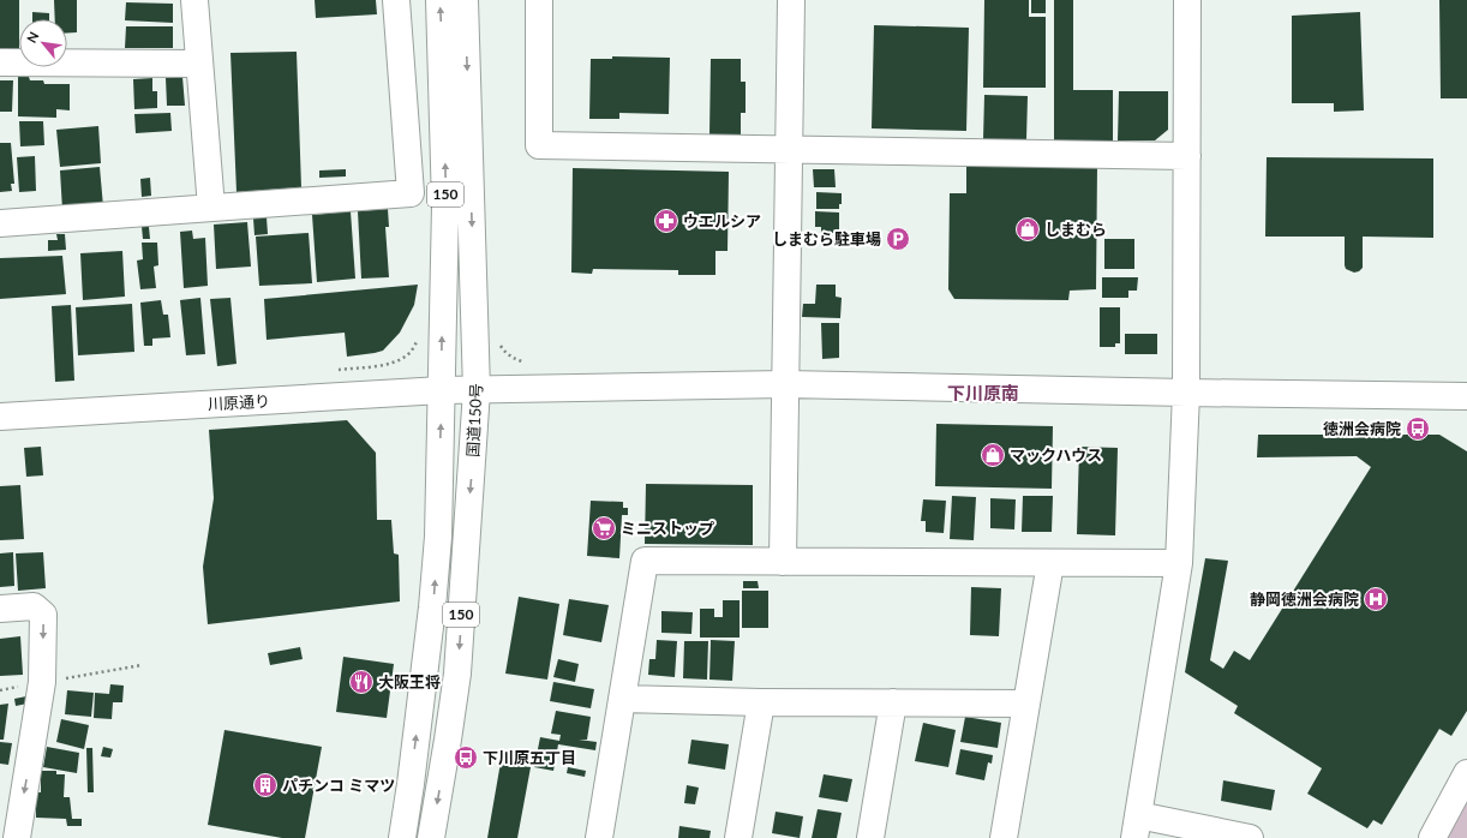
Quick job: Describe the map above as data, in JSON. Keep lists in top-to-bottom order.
{
  "streets": {
    "main road": ["150", "川原通り", "国道150号"]
  },
  "crossings": [
    ["川原通り", "国道150号"]
  ],
  "districts": ["下川原南"],
  "places": {
    "pharmacy": ["ウエルシア"],
    "shop": ["しまむら", "マックハウス"],
    "parking": ["しまむら駐車場"],
    "bus stop": ["徳洲会病院", "下川原五丁目"],
    "supermarket": ["ミニストップ"],
    "hospital": ["静岡徳洲会病院"],
    "restaurant": ["大阪王将"],
    "building": ["パチンコ ミマツ"]
  },
  "north": "top left"
}
